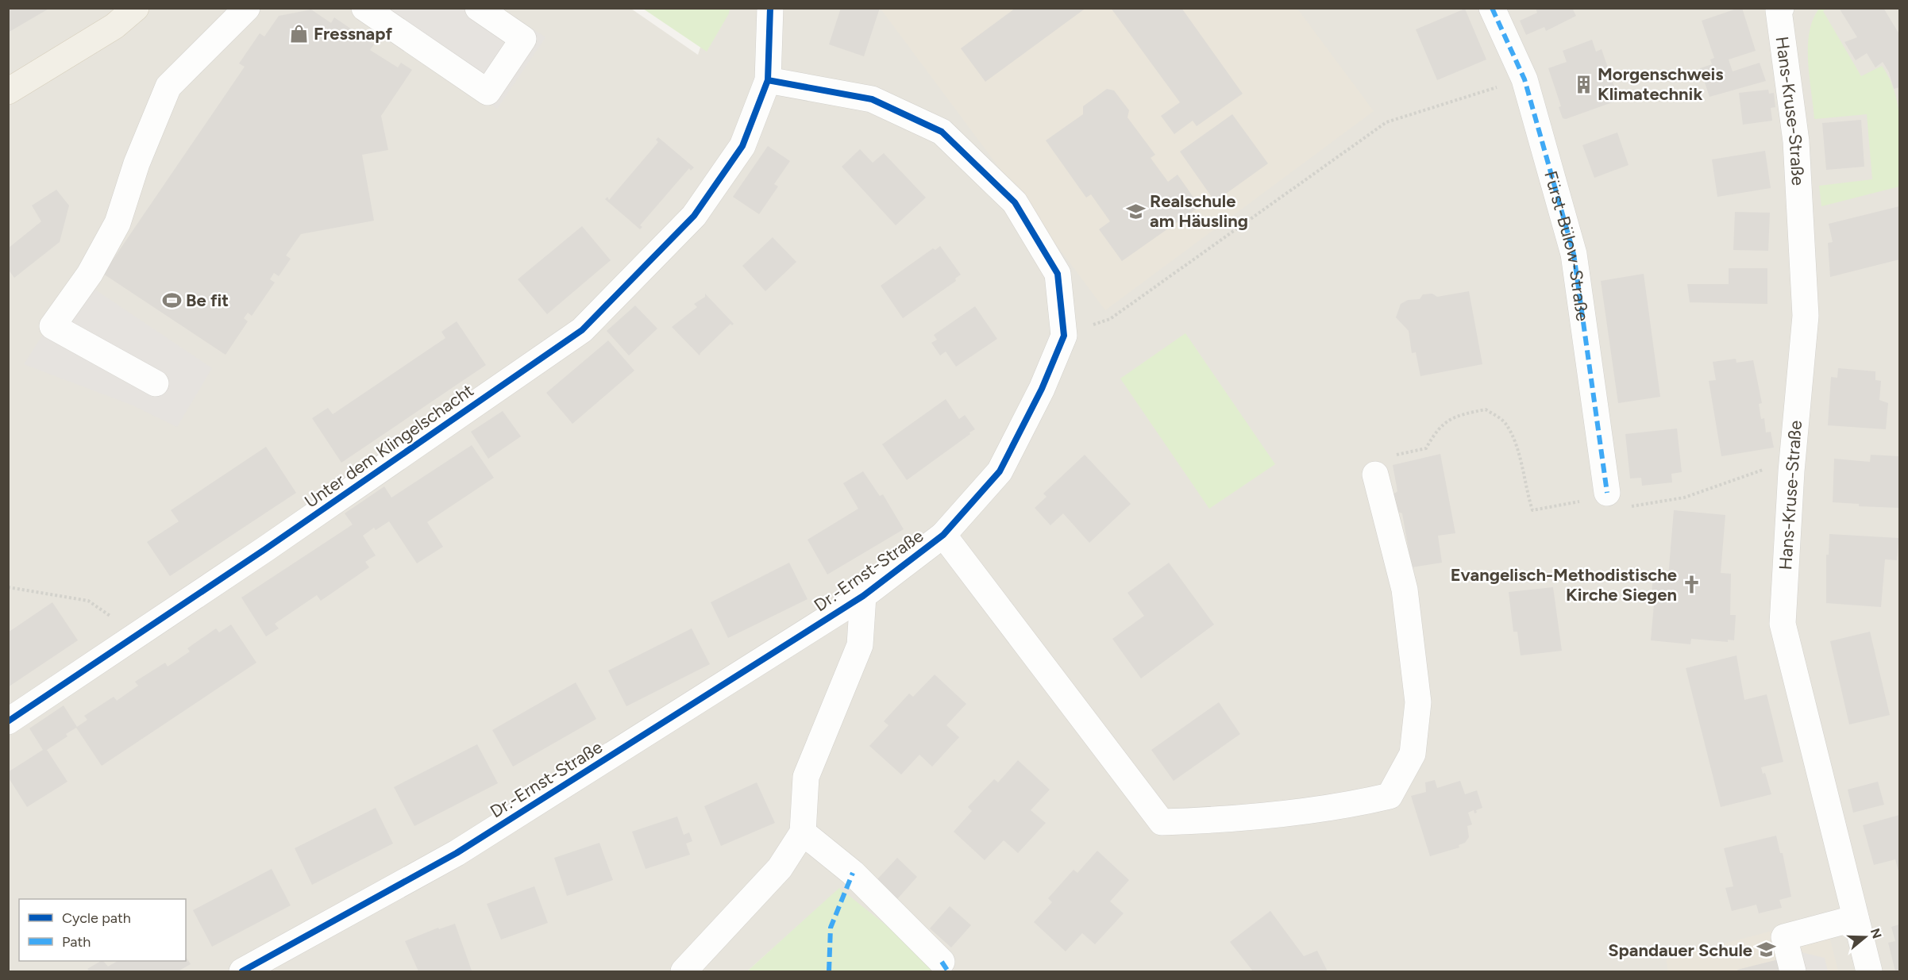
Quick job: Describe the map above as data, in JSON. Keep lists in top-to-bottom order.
{
  "streets": {
    "street": [
      "Hans-Kruse-Straße",
      "Fürst-Bülow-Straße",
      "Unter dem Klingelschacht",
      "Dr.-Ernst-Straße"
    ]
  },
  "crossings": [
    ["Unter dem Klingelschacht", "Dr.-Ernst-Straße"]
  ],
  "places": {
    "shop": ["Fressnapf"],
    "building": ["Morgenschweis Klimatechnik"],
    "school or university": ["Realschule am Häusling", "Spandauer Schule"],
    "sports": ["Be fit"],
    "church": ["Evangelisch-Methodistische Kirche Siegen"]
  },
  "legend": ["Cycle path", "Path"],
  "north": "right"
}
